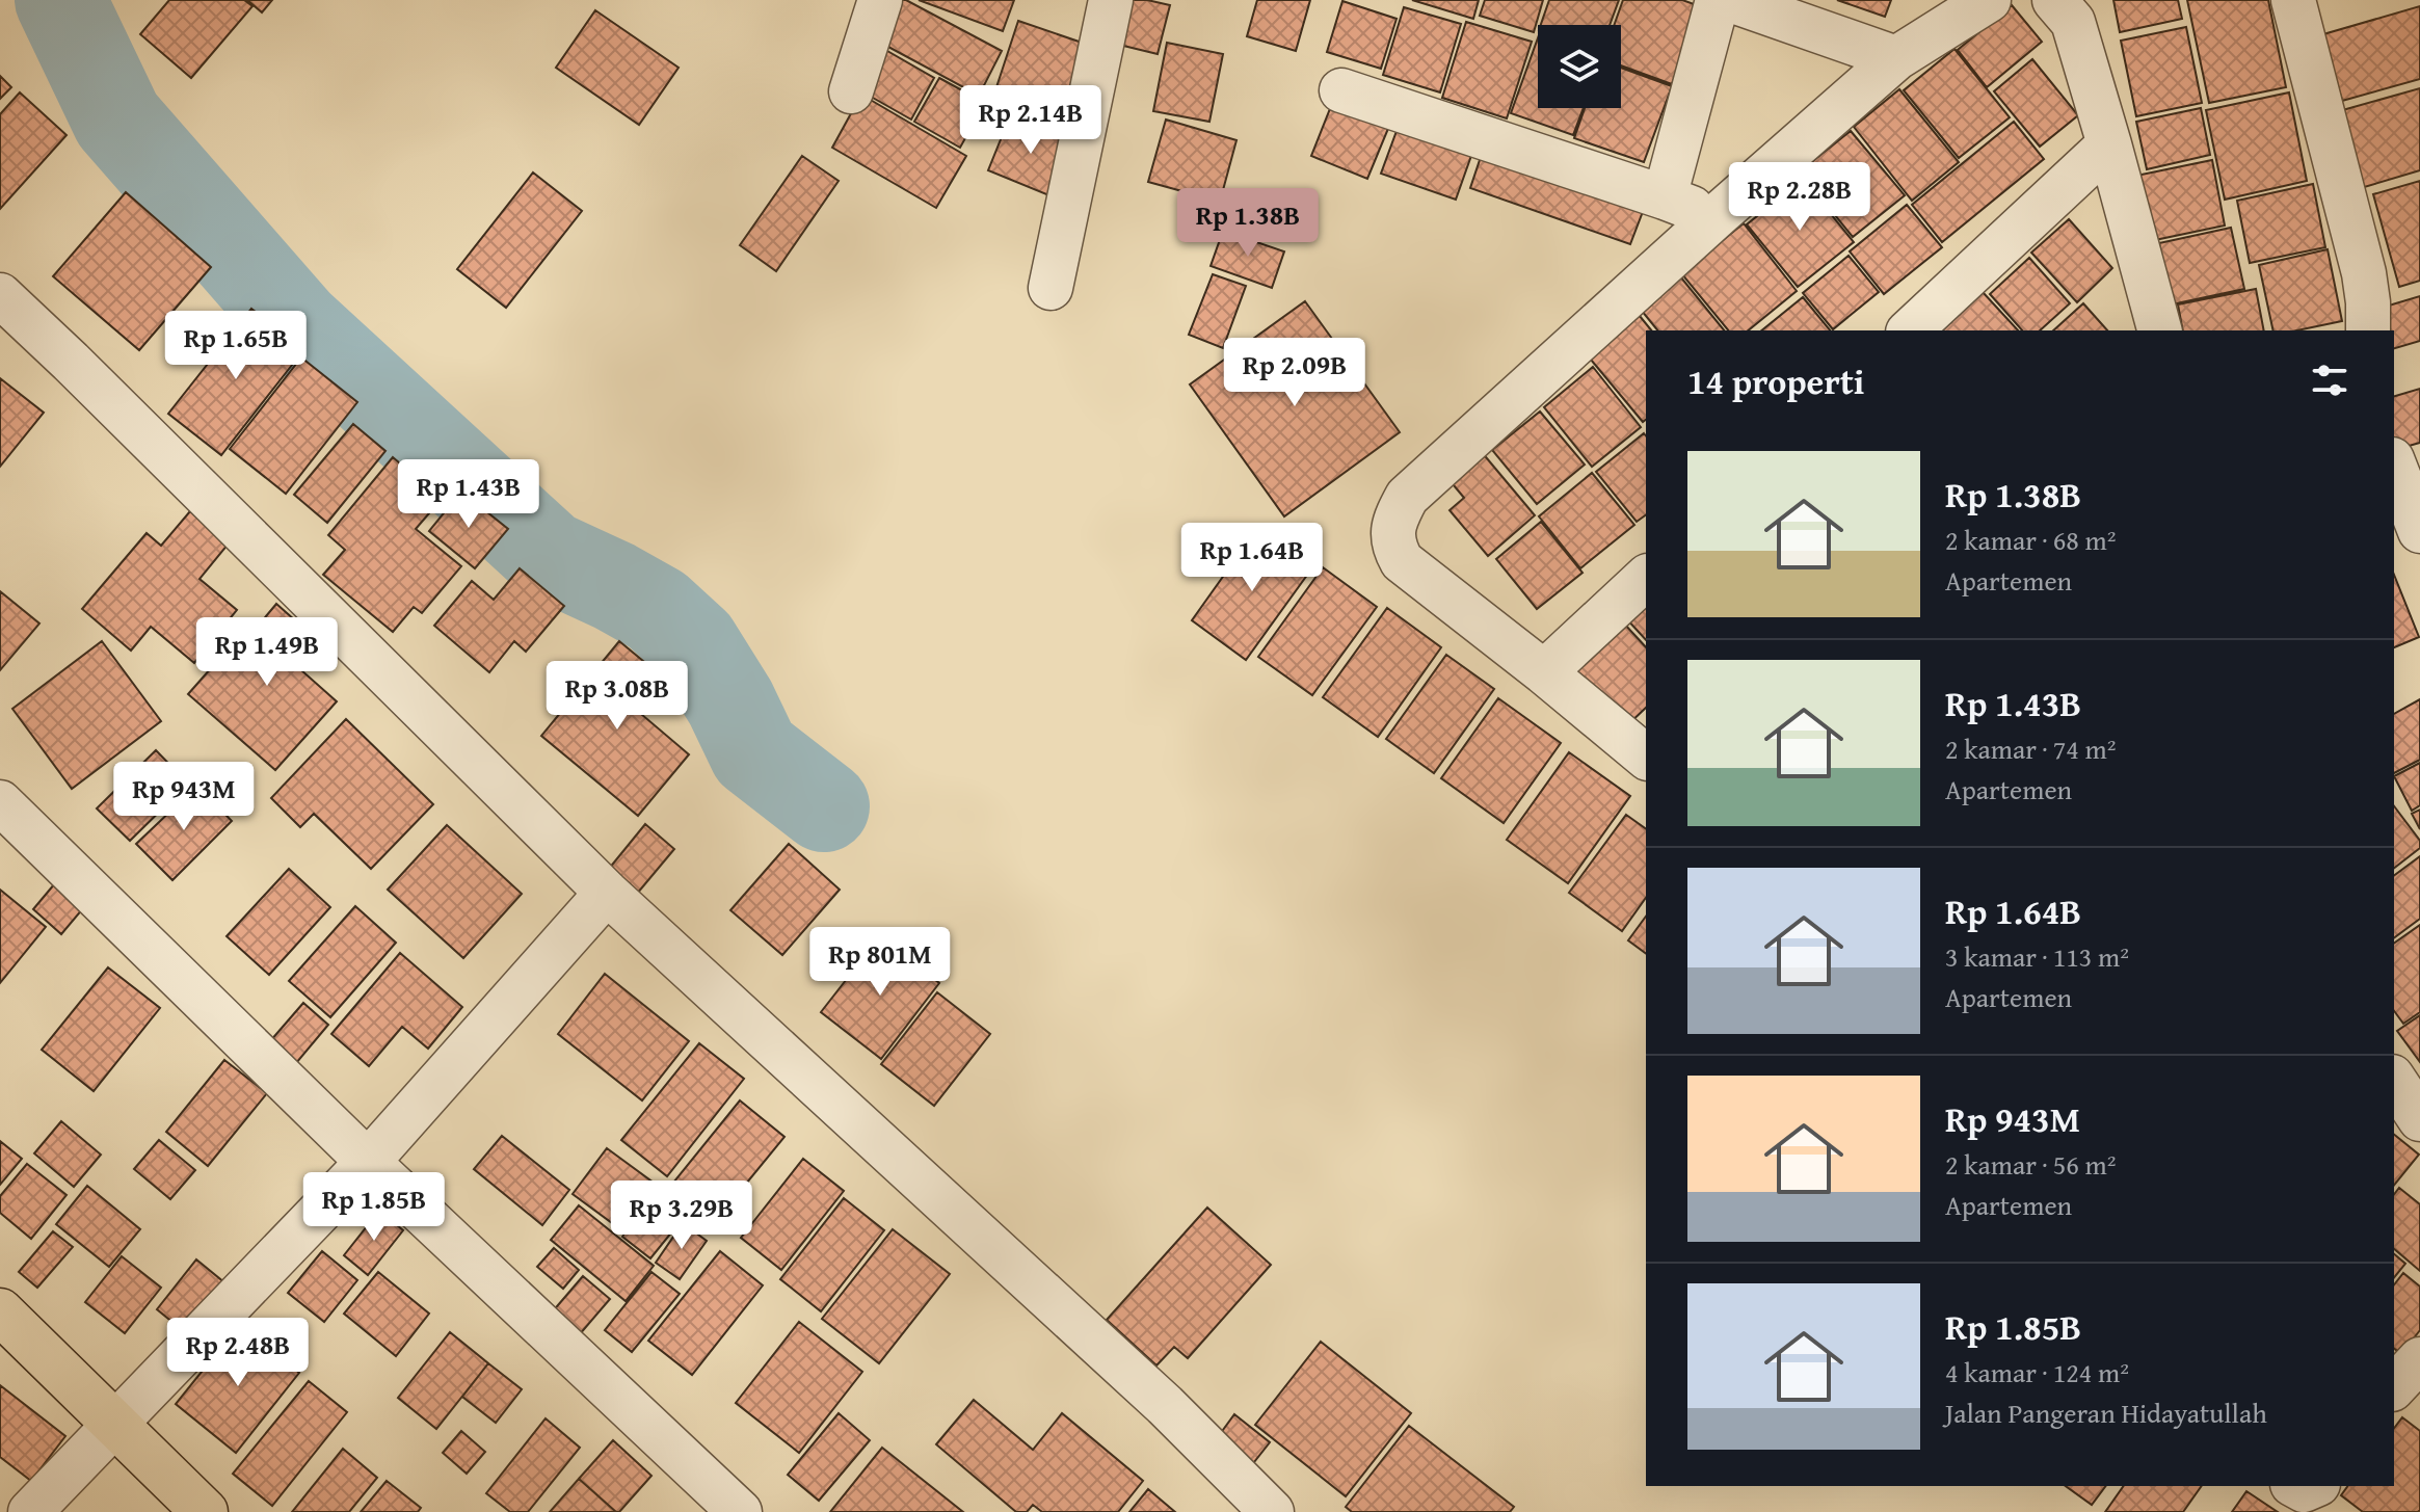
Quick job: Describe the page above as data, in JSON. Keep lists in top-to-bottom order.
{
  "page": {
    "price": [
      "Rp 2.14B",
      "Rp 2.28B",
      "Rp 1.38B",
      "Rp 1.65B",
      "Rp 2.09B",
      "Rp 1.43B",
      "Rp 1.64B",
      "Rp 1.49B",
      "Rp 3.08B",
      "Rp 943M",
      "Rp 801M",
      "Rp 1.85B",
      "Rp 3.29B",
      "Rp 2.48B"
    ],
    "heading": "14 properti",
    "list": [
      {
        "name": "Rp 1.38B",
        "note": "2 kamar · 68 m² · Apartemen"
      },
      {
        "name": "Rp 1.43B",
        "note": "2 kamar · 74 m² · Apartemen"
      },
      {
        "name": "Rp 1.64B",
        "note": "3 kamar · 113 m² · Apartemen"
      },
      {
        "name": "Rp 943M",
        "note": "2 kamar · 56 m² · Apartemen"
      },
      {
        "name": "Rp 1.85B",
        "note": "4 kamar · 124 m² · Jalan Pangeran Hidayatullah"
      }
    ]
  }
}
